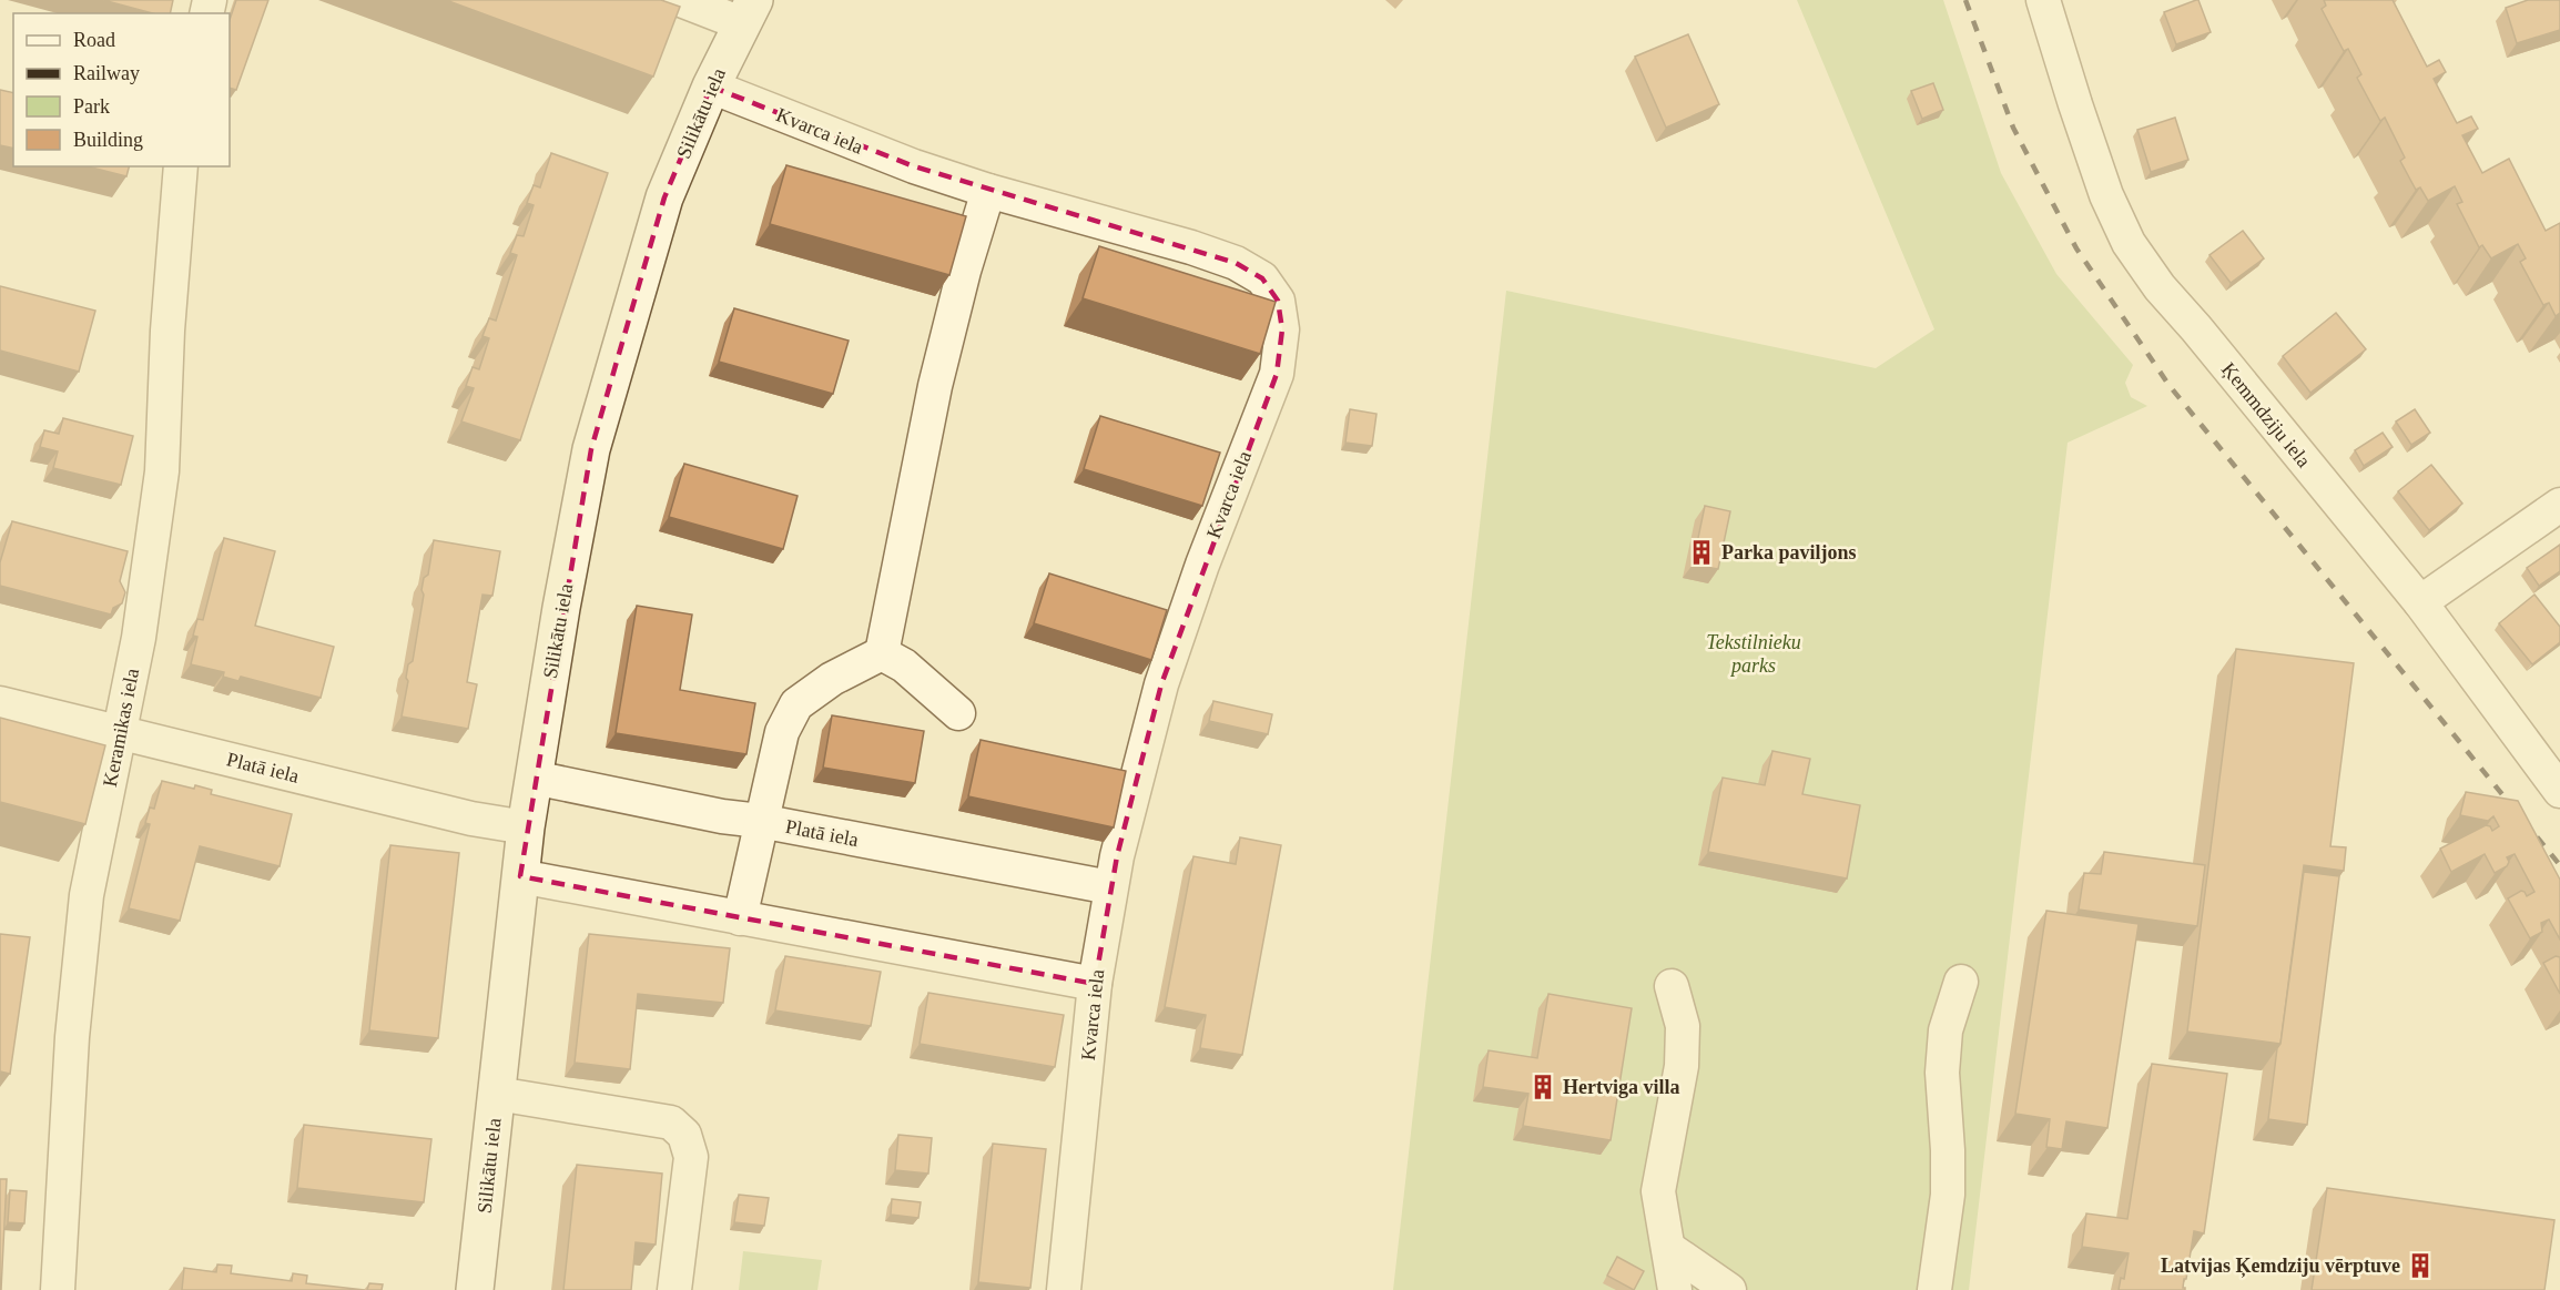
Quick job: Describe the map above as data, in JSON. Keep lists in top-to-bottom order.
{
  "streets": {
    "main road": ["Silikātu iela"],
    "street": [
      "Kvarca iela",
      "Ķemmdziju iela",
      "Keramikas iela",
      "Platā iela"
    ]
  },
  "crossings": [
    ["Silikātu iela", "Kvarca iela"],
    ["Silikātu iela", "Platā iela"],
    ["Kvarca iela", "Platā iela"],
    ["Keramikas iela", "Platā iela"]
  ],
  "parks": ["Tekstilnieku parks"],
  "places": {
    "building": ["Parka paviljons", "Hertviga villa", "Latvijas Ķemdziju vērptuve"]
  },
  "legend": [
    "Road",
    "Railway",
    "Park",
    "Building"
  ]
}
